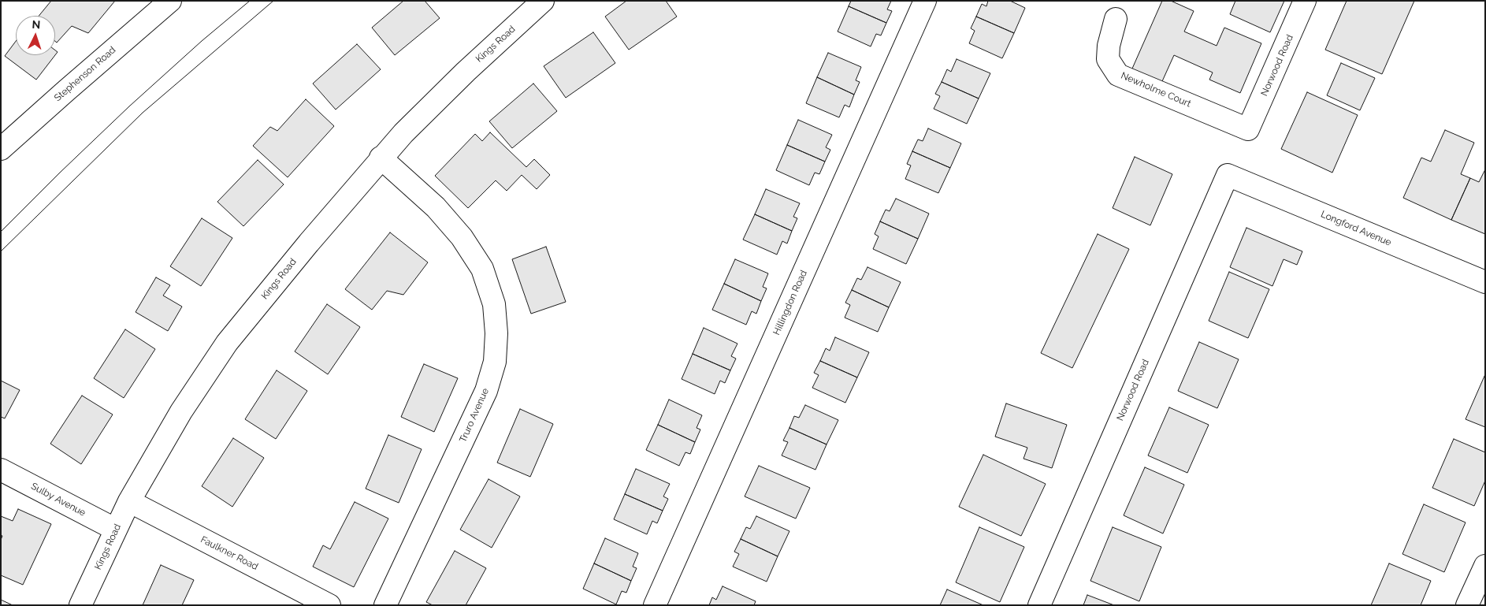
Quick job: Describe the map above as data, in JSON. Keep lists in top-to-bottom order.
{
  "streets": {
    "street": [
      "Kings Road",
      "Norwood Road",
      "Stephenson Road",
      "Newholme Court",
      "Longford Avenue",
      "Hillingdon Road",
      "Truro Avenue",
      "Sulby Avenue",
      "Faulkner Road"
    ]
  },
  "crossings": [
    ["Kings Road", "Truro Avenue"],
    ["Kings Road", "Sulby Avenue"],
    ["Kings Road", "Faulkner Road"],
    ["Norwood Road", "Newholme Court"],
    ["Norwood Road", "Longford Avenue"]
  ],
  "north": "top"
}
